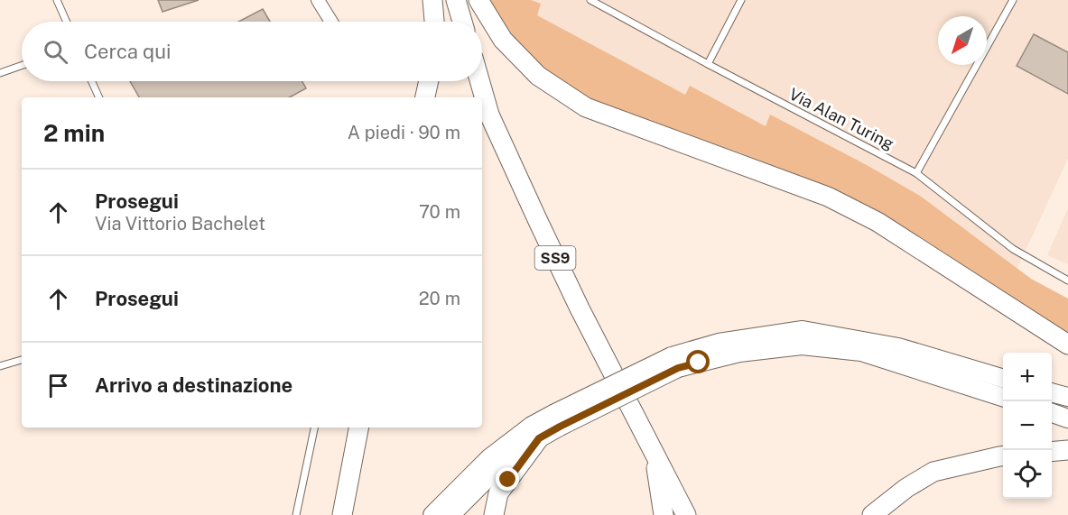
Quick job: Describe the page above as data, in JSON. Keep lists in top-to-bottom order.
{
  "streets": {
    "main road": ["SS9"],
    "lane": ["Via Alan Turing"]
  },
  "north": "bottom left",
  "page": {
    "search": "Cerca qui",
    "heading": ["2 min", "A piedi · 90 m"],
    "list": [
      ["Prosegui", "Via Vittorio Bachelet", "70 m"],
      ["Prosegui", "20 m"],
      "Arrivo a destinazione"
    ],
    "map_buttons": ["+", "−"]
  }
}
